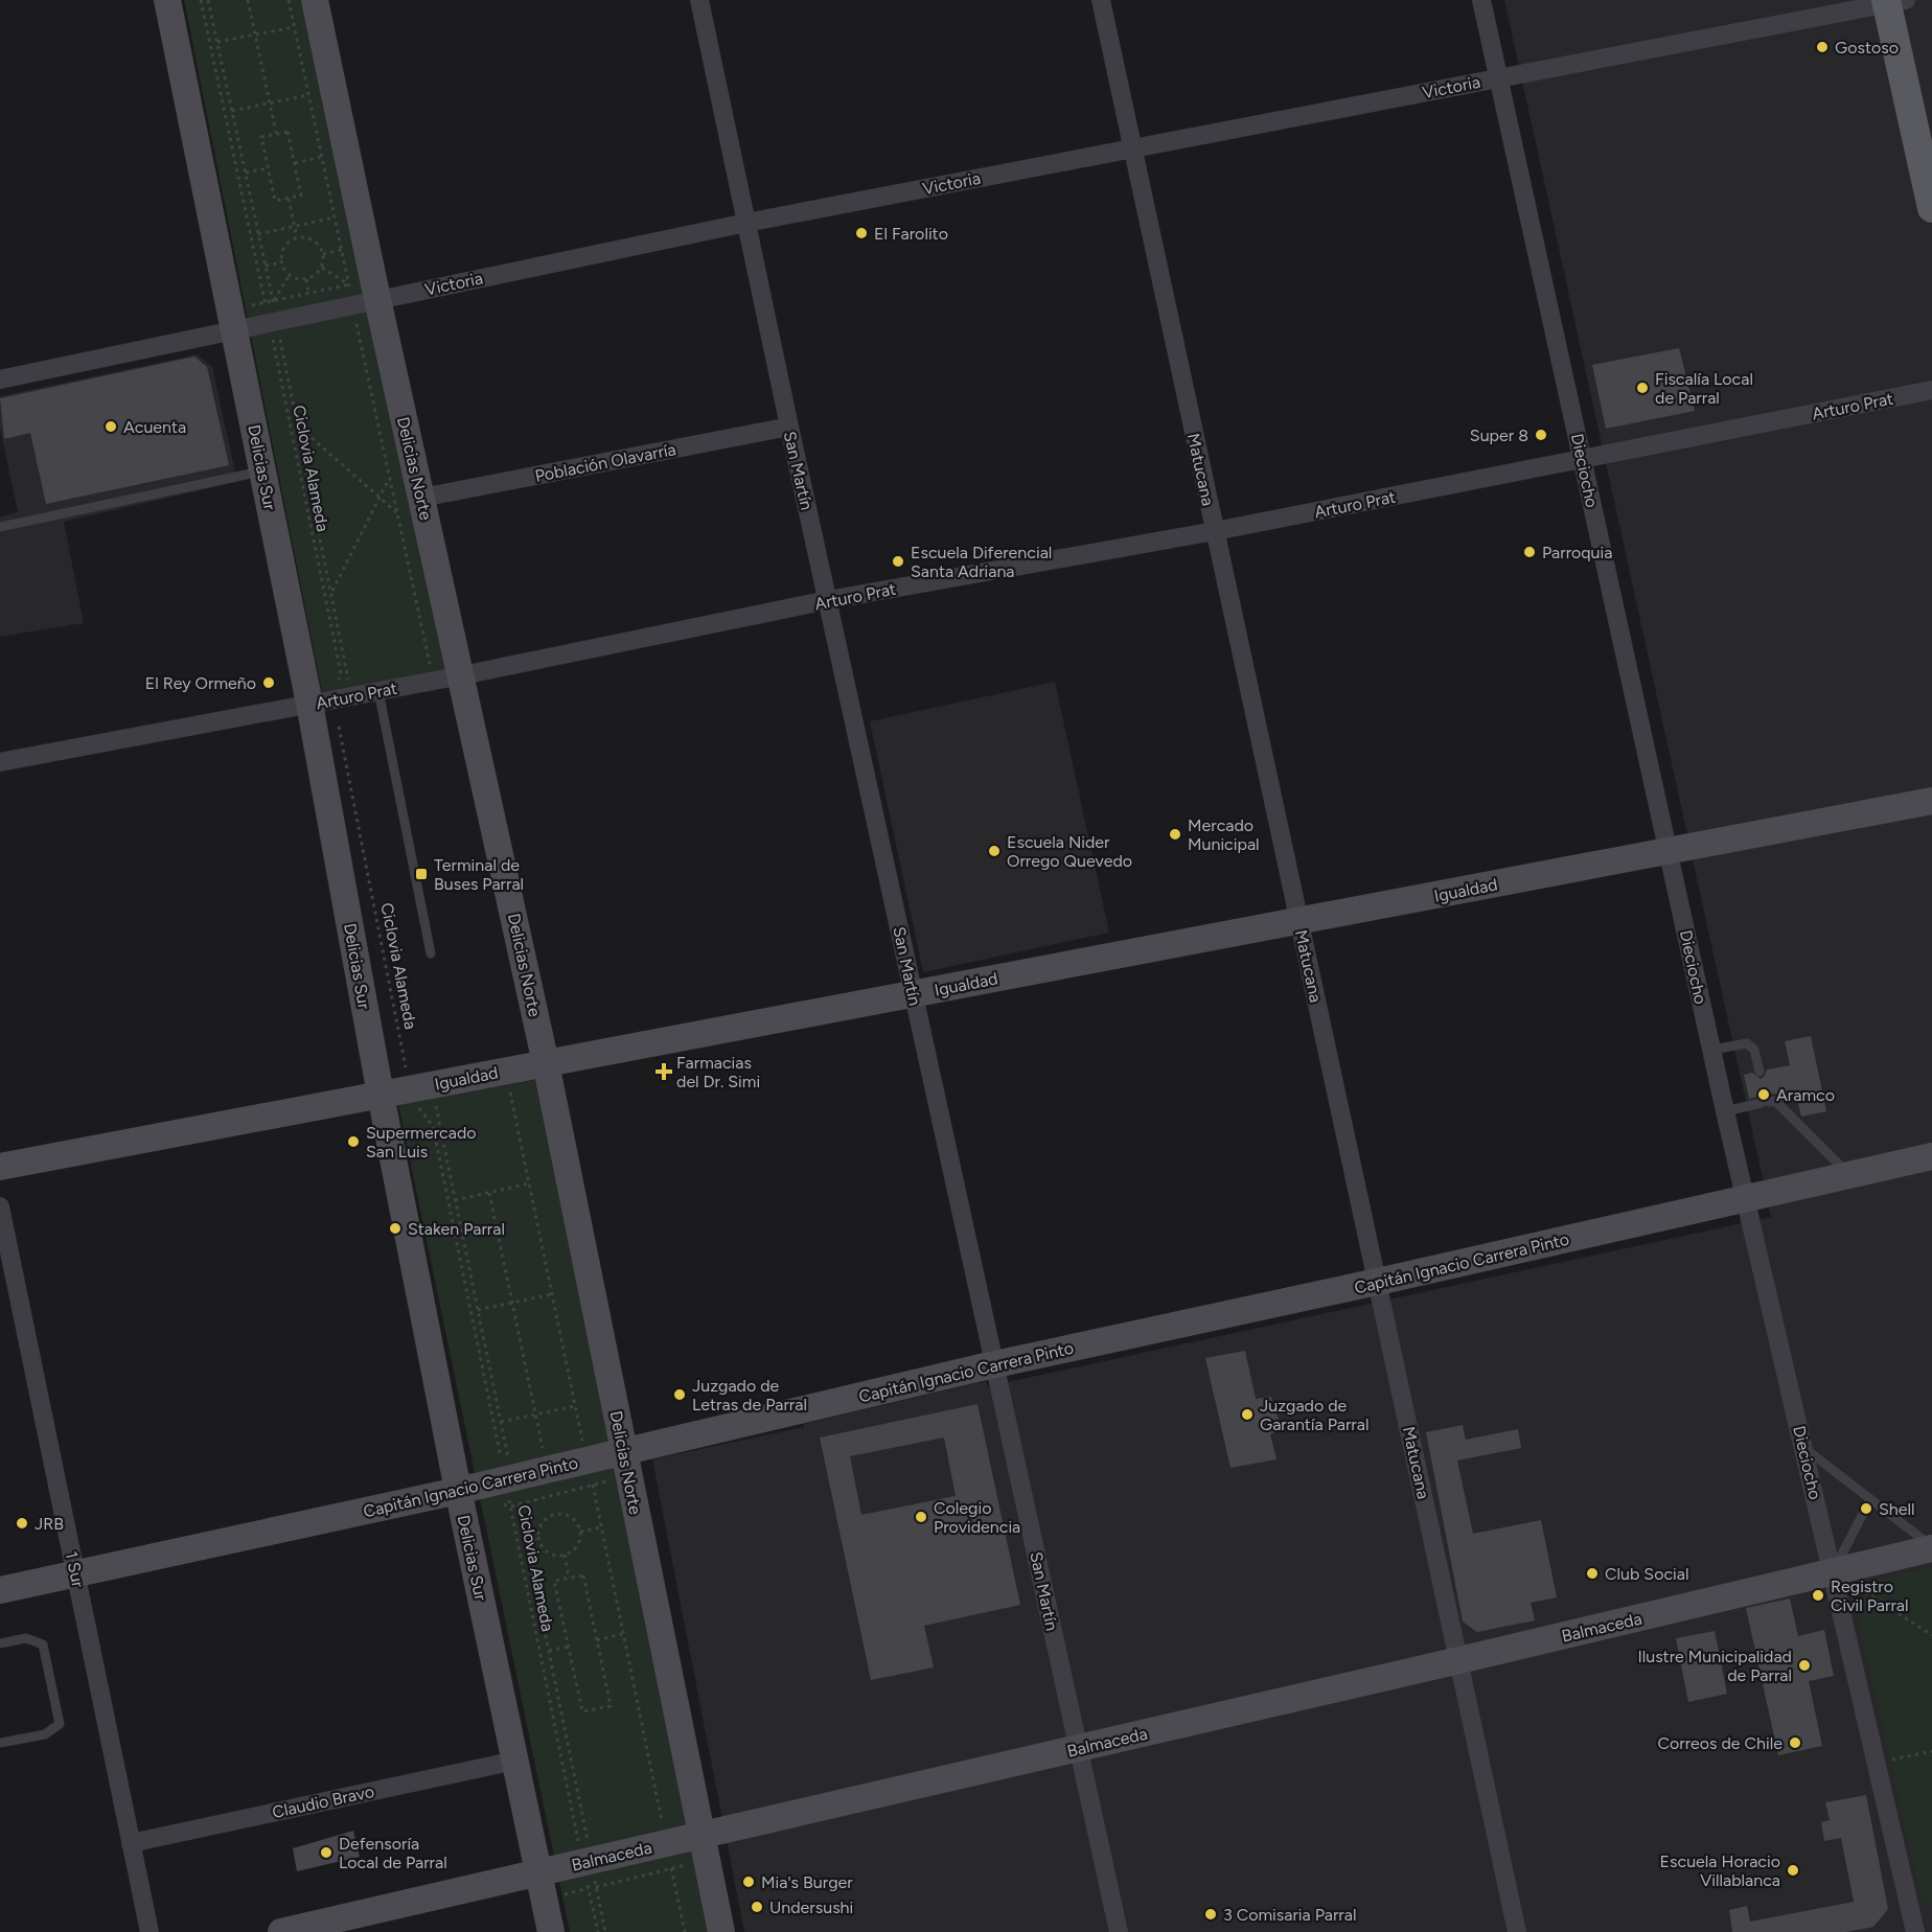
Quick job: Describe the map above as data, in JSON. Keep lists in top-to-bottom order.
{
  "streets": {
    "street": [
      "Victoria",
      "Arturo Prat",
      "Población Olavarría",
      "Delicias Sur",
      "Delicias Norte",
      "Matucana",
      "San Martín",
      "Dieciocho",
      "Igualdad",
      "Capitán Ignacio Carrera Pinto",
      "1 Sur",
      "Balmaceda",
      "Claudio Bravo"
    ],
    "path": ["Ciclovia Alameda"]
  },
  "crossings": [
    ["Victoria", "Delicias Sur"],
    ["Victoria", "Ciclovia Alameda"],
    ["Victoria", "Delicias Norte"],
    ["Victoria", "Matucana"],
    ["Victoria", "San Martín"],
    ["Victoria", "Dieciocho"],
    ["Arturo Prat", "Delicias Sur"],
    ["Arturo Prat", "Ciclovia Alameda"],
    ["Arturo Prat", "Delicias Norte"],
    ["Arturo Prat", "Matucana"],
    ["Arturo Prat", "San Martín"],
    ["Arturo Prat", "Dieciocho"],
    ["Población Olavarría", "Delicias Norte"],
    ["Población Olavarría", "San Martín"],
    ["Delicias Sur", "Ciclovia Alameda"],
    ["Delicias Sur", "Igualdad"],
    ["Delicias Sur", "Capitán Ignacio Carrera Pinto"],
    ["Delicias Sur", "Balmaceda"],
    ["Delicias Sur", "Claudio Bravo"],
    ["Ciclovia Alameda", "Igualdad"],
    ["Ciclovia Alameda", "Capitán Ignacio Carrera Pinto"],
    ["Ciclovia Alameda", "Balmaceda"],
    ["Delicias Norte", "Igualdad"],
    ["Delicias Norte", "Capitán Ignacio Carrera Pinto"],
    ["Delicias Norte", "Balmaceda"],
    ["Matucana", "Igualdad"],
    ["Matucana", "Capitán Ignacio Carrera Pinto"],
    ["Matucana", "Balmaceda"],
    ["San Martín", "Igualdad"],
    ["San Martín", "Capitán Ignacio Carrera Pinto"],
    ["San Martín", "Balmaceda"],
    ["Dieciocho", "Igualdad"],
    ["Dieciocho", "Capitán Ignacio Carrera Pinto"],
    ["Dieciocho", "Balmaceda"],
    ["Capitán Ignacio Carrera Pinto", "1 Sur"],
    ["1 Sur", "Claudio Bravo"]
  ],
  "places": {
    "other": [
      "Gostoso",
      "El Farolito",
      "Fiscalía Local de Parral",
      "Acuenta",
      "Super 8",
      "Parroquia",
      "Escuela Diferencial Santa Adriana",
      "El Rey Ormeño",
      "Mercado Municipal",
      "Escuela Nider Orrego Quevedo",
      "Aramco",
      "Supermercado San Luis",
      "Staken Parral",
      "Juzgado de Letras de Parral",
      "Juzgado de Garantía Parral",
      "Shell",
      "Colegio Providencia",
      "JRB",
      "Club Social",
      "Registro Civil Parral",
      "Ilustre Municipalidad de Parral",
      "Correos de Chile",
      "Defensoría Local de Parral",
      "Escuela Horacio Villablanca",
      "Mia's Burger",
      "Undersushi",
      "3 Comisaria Parral"
    ],
    "transit": ["Terminal de Buses Parral"],
    "health": ["Farmacias del Dr. Simi"]
  }
}
